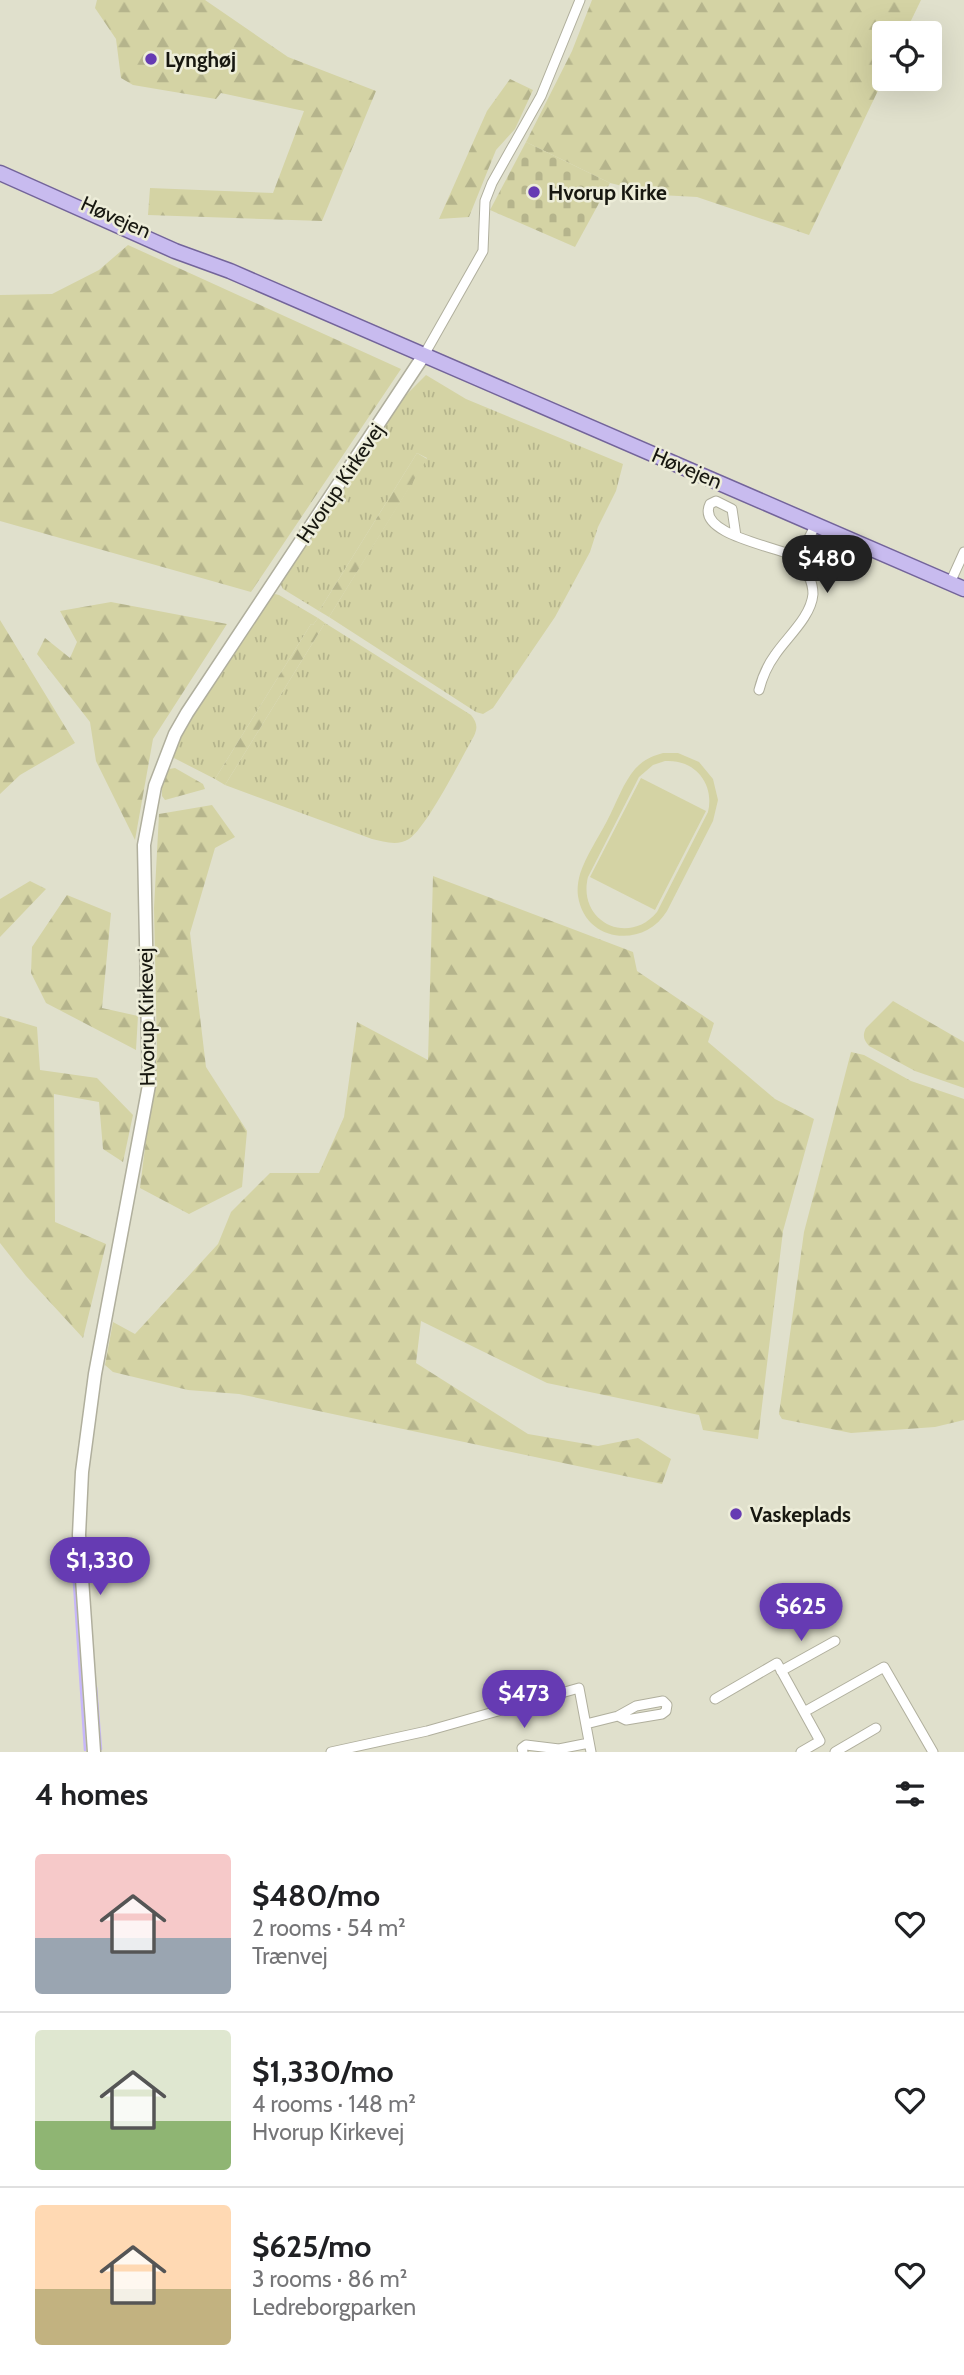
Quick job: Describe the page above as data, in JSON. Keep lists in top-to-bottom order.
{
  "streets": {
    "main road": ["Høvejen"],
    "street": ["Hvorup Kirkevej"]
  },
  "crossings": [
    ["Høvejen", "Hvorup Kirkevej"]
  ],
  "places": ["Lynghøj", "Hvorup Kirke", "Vaskeplads"],
  "page": {
    "price": [
      "$480",
      "$1,330",
      "$625",
      "$473"
    ],
    "heading": "4 homes",
    "list": [
      {
        "name": "$480/mo",
        "note": "2 rooms · 54 m² · Trænvej"
      },
      {
        "name": "$1,330/mo",
        "note": "4 rooms · 148 m² · Hvorup Kirkevej"
      },
      {
        "name": "$625/mo",
        "note": "3 rooms · 86 m² · Ledreborgparken"
      }
    ]
  }
}
